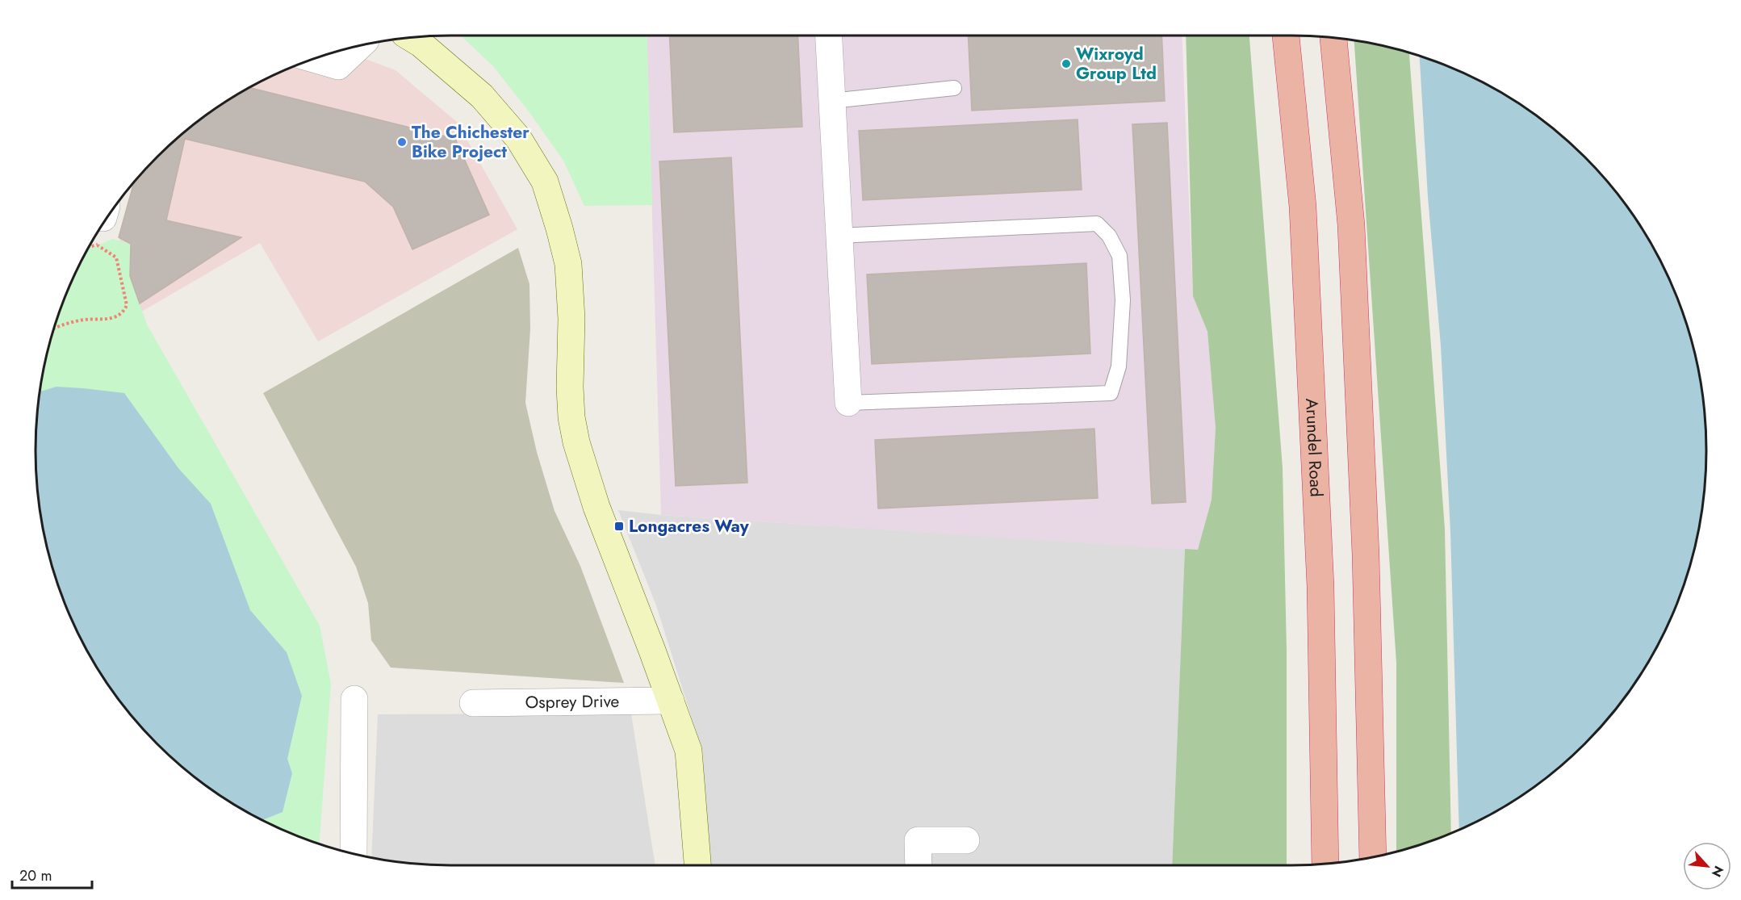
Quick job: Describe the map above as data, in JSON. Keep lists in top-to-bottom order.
{
  "streets": {
    "highway": ["Arundel Road"],
    "street": ["Osprey Drive"]
  },
  "places": {
    "other": ["Wixroyd Group Ltd", "The Chichester Bike Project"],
    "transit": ["Longacres Way"]
  },
  "scale_bar": "20 m",
  "north": "bottom right"
}
